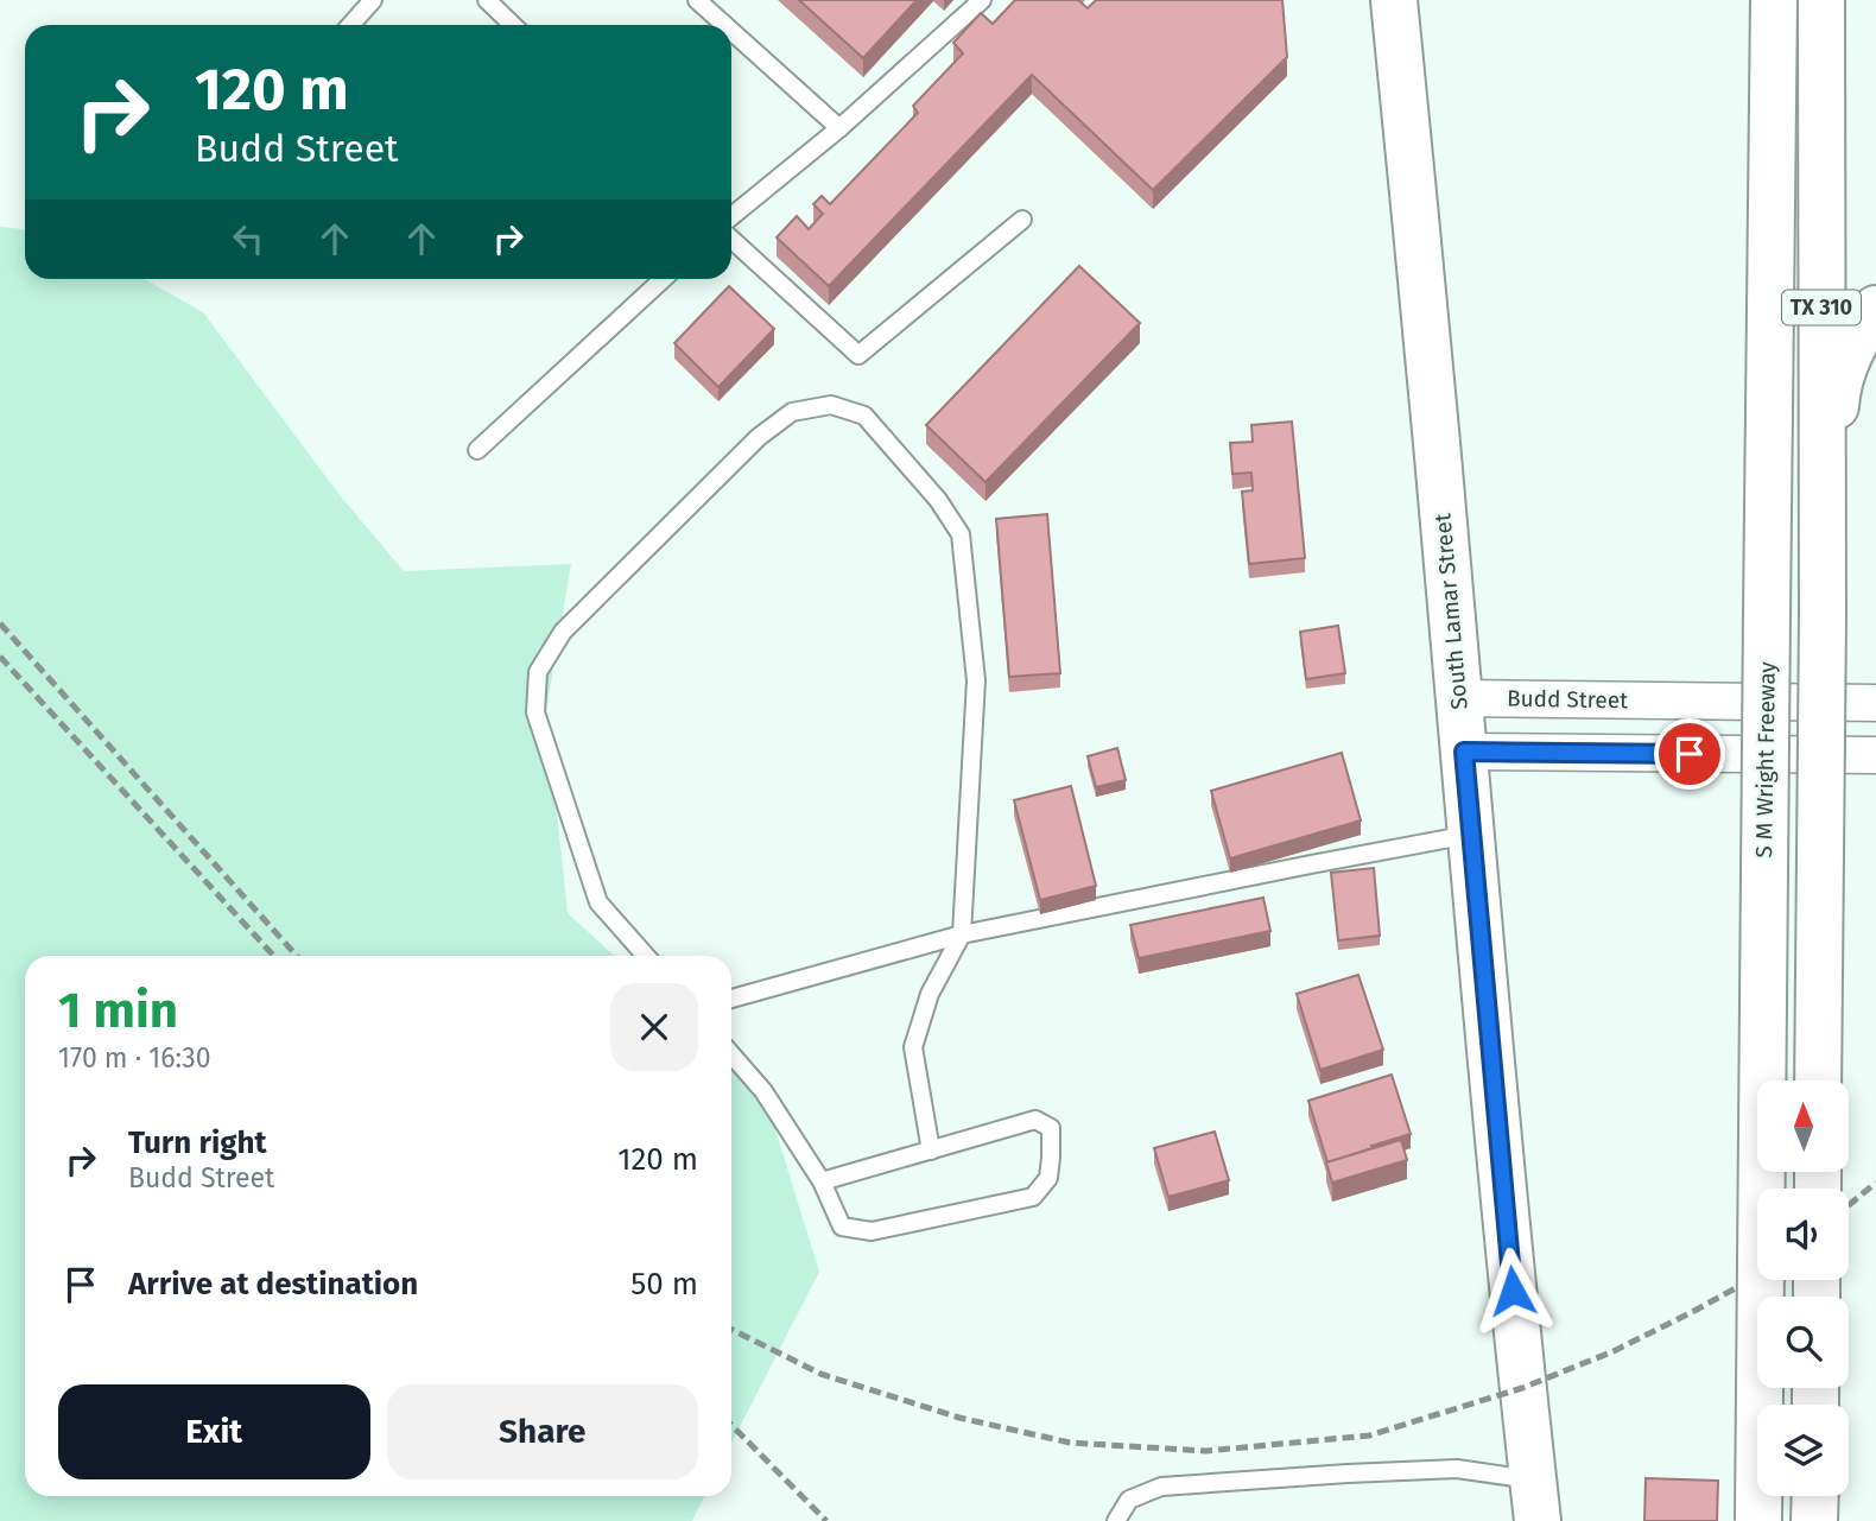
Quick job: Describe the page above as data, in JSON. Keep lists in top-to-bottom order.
{
  "streets": {
    "main road": ["TX 310", "South Lamar Street", "S M Wright Freeway"],
    "street": ["Budd Street"]
  },
  "crossings": [
    ["South Lamar Street", "Budd Street"]
  ],
  "north": "top",
  "page": {
    "turn": ["120 m", "Budd Street"],
    "heading": ["1 min", "170 m · 16:30"],
    "list": [
      {
        "name": "Turn right",
        "note": "Budd Street",
        "value": "120 m"
      },
      {
        "name": "Arrive at destination",
        "value": "50 m"
      }
    ],
    "buttons": ["Exit", "Share"]
  }
}
